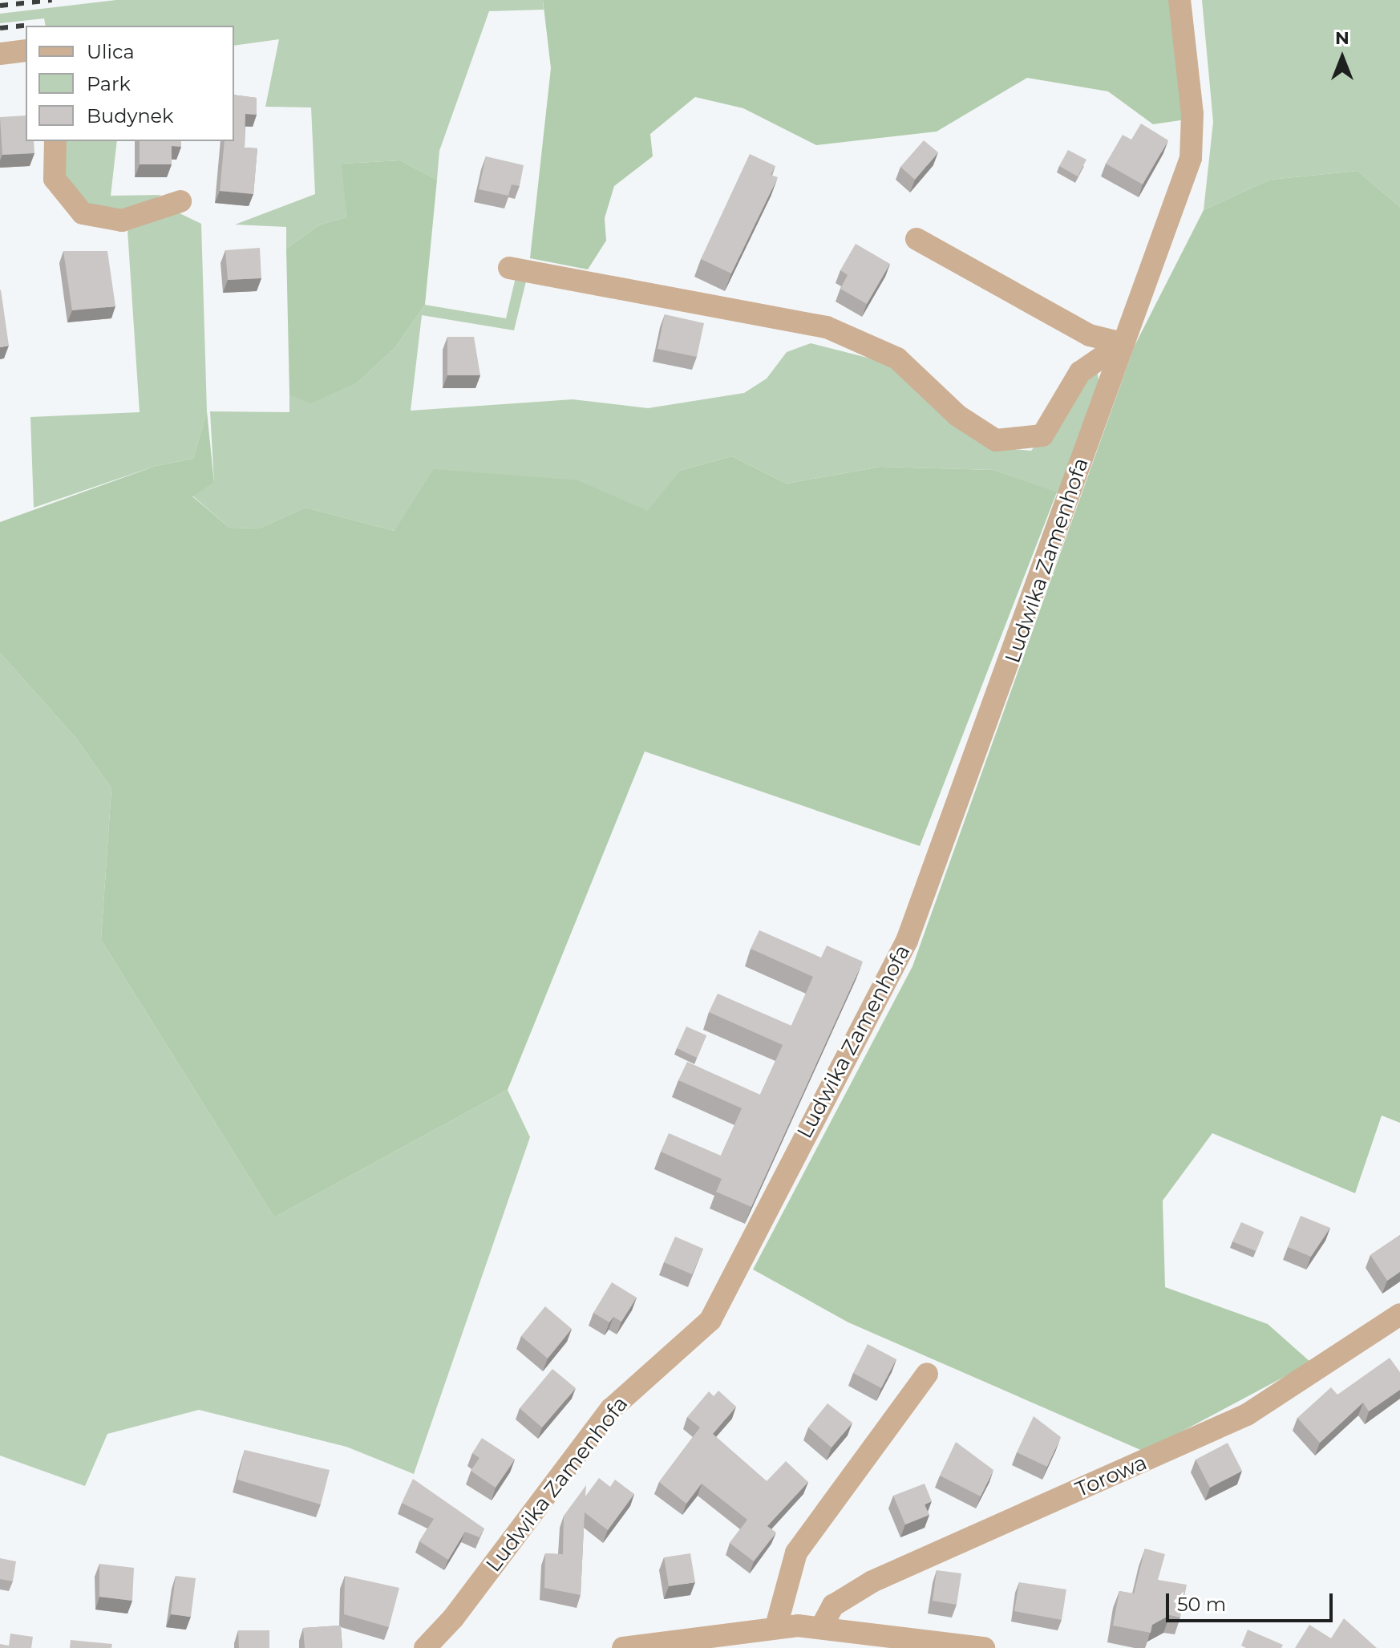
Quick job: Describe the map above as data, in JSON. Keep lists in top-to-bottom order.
{
  "streets": {
    "street": ["Ludwika Zamenhofa", "Torowa"]
  },
  "legend": ["Ulica", "Park", "Budynek"],
  "scale_bar": "50 m",
  "north": "top"
}
